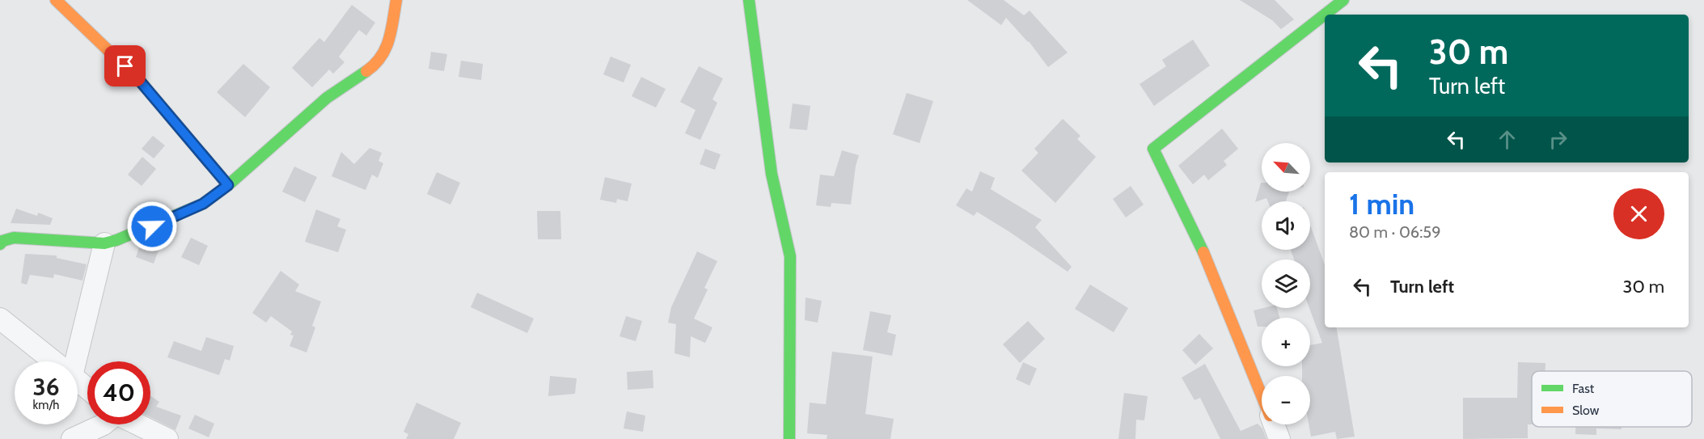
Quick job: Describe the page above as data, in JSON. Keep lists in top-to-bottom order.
{
  "legend": ["Fast", "Slow"],
  "north": "top left",
  "page": {
    "turn": ["30 m", "Turn left"],
    "map_buttons": ["+", "−"],
    "heading": ["1 min", "80 m · 06:59"],
    "list": [
      {
        "name": "Turn left",
        "value": "30 m"
      }
    ],
    "speed": "36 km/h",
    "limit": "40"
  }
}
